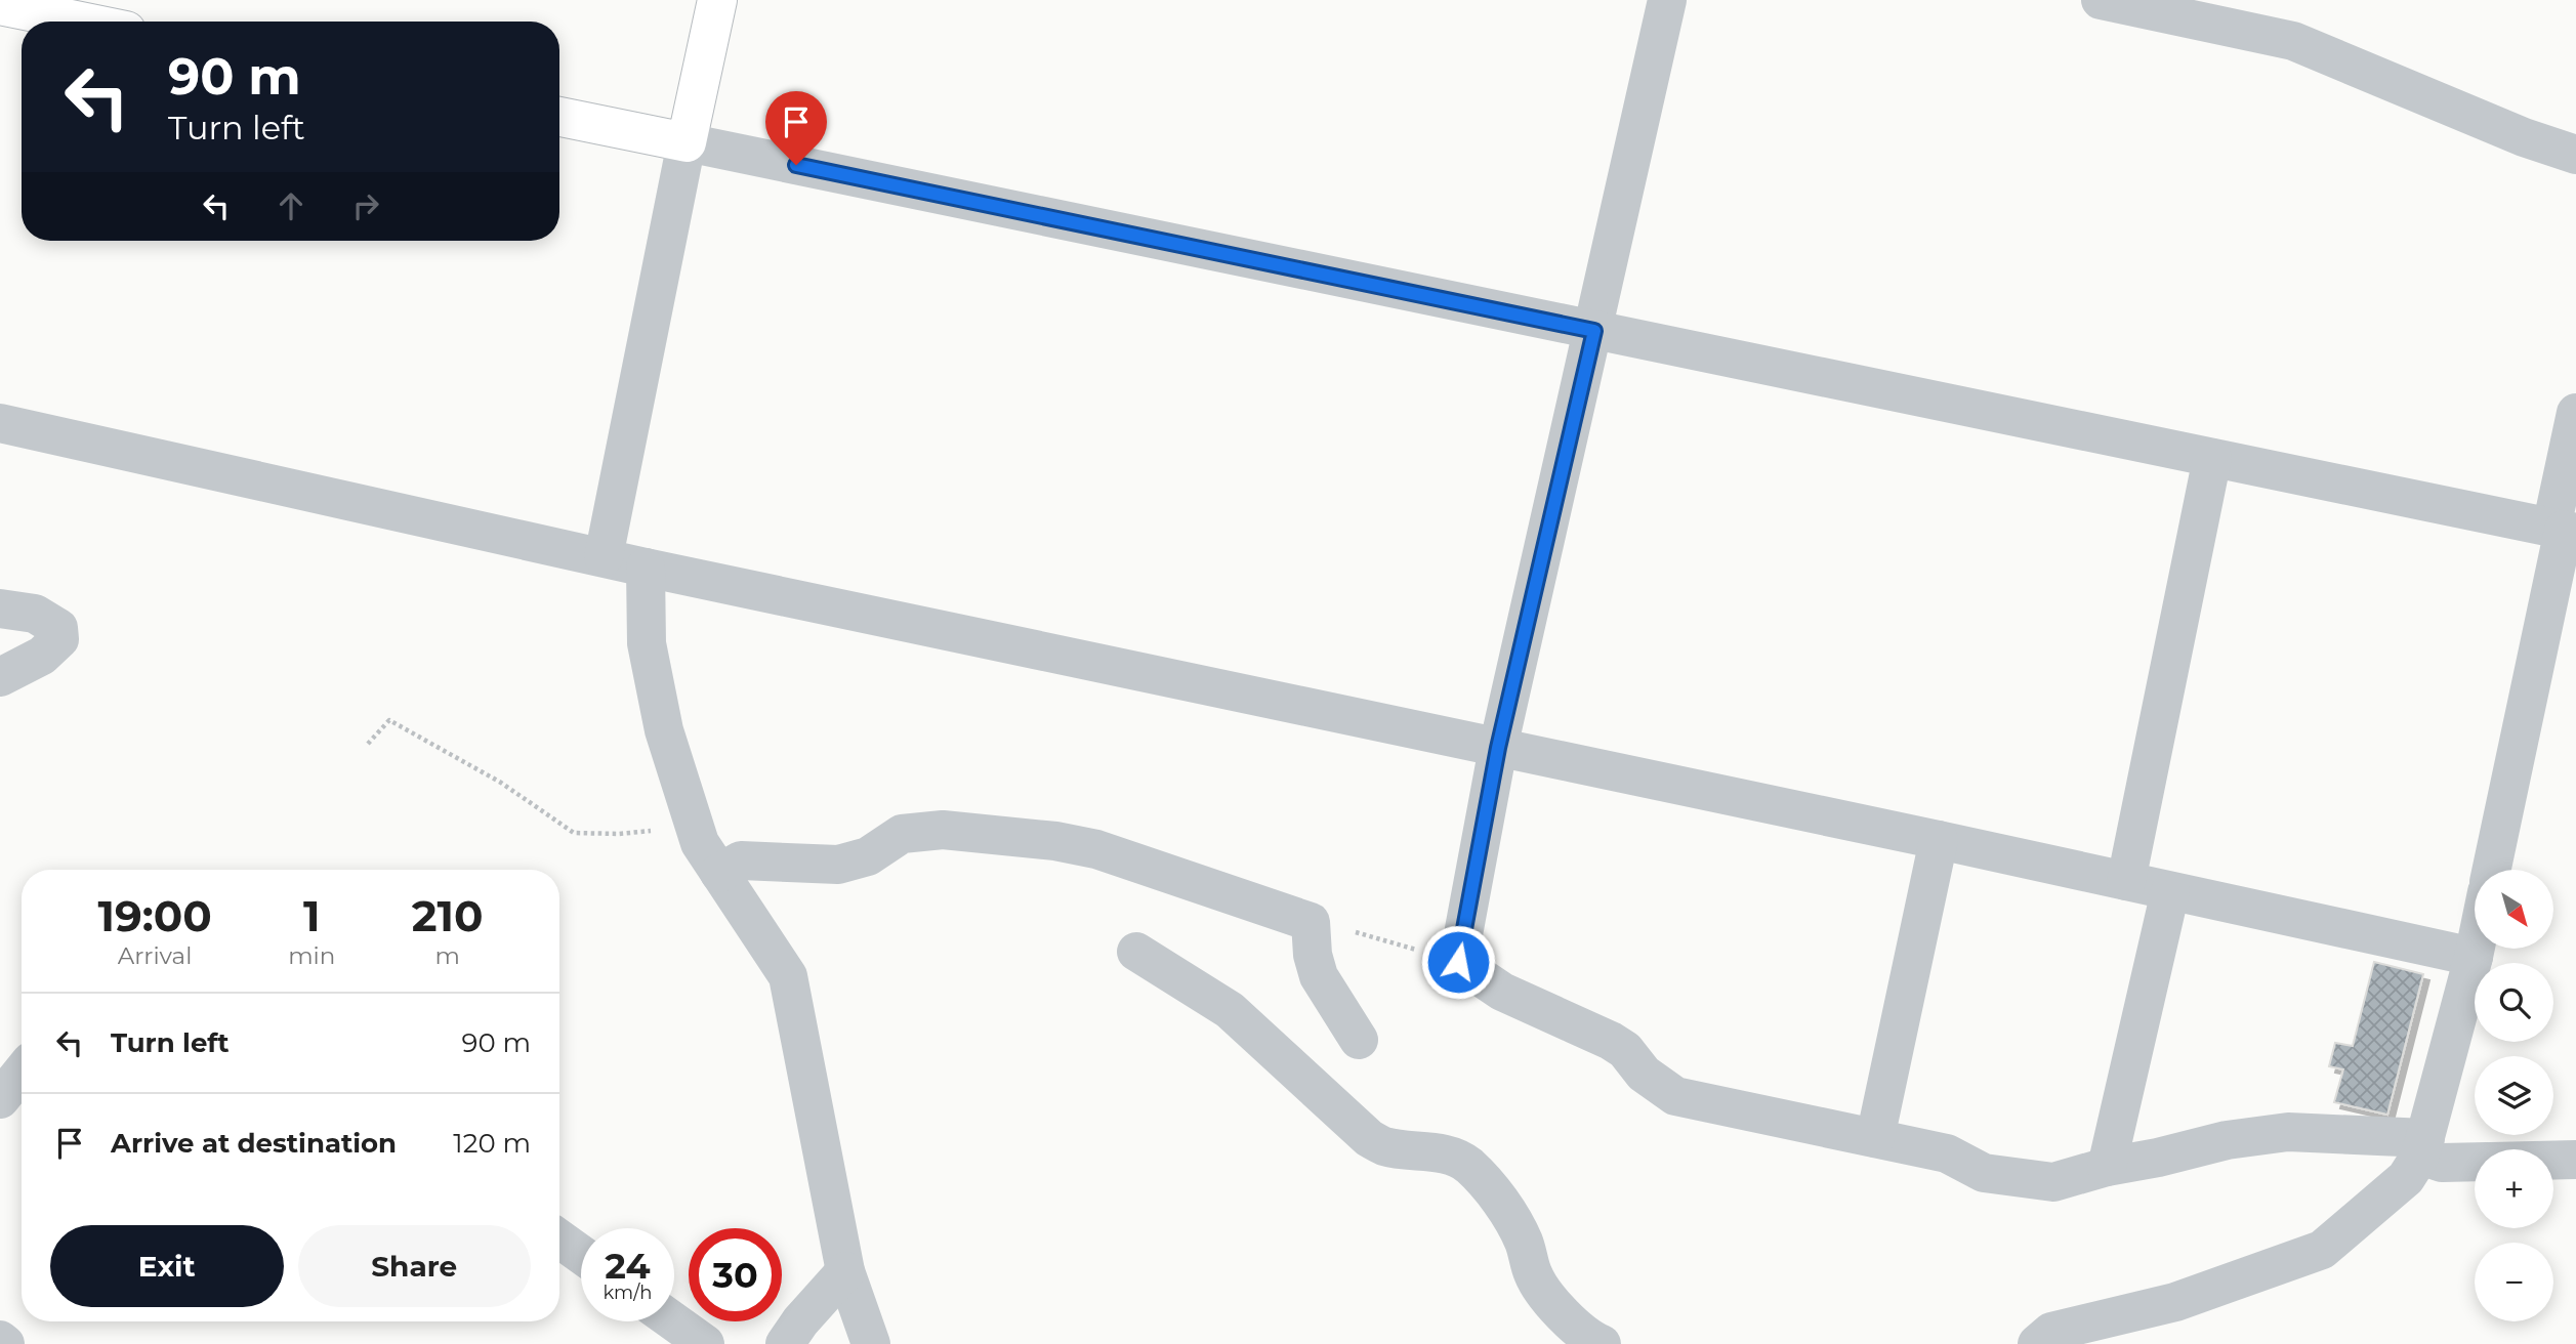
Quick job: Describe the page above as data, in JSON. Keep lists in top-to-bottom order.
{
  "north": "bottom right",
  "page": {
    "turn": ["90 m", "Turn left"],
    "map_buttons": ["+", "−"],
    "eta": [
      "19:00",
      "Arrival",
      "1",
      "min",
      "210",
      "m"
    ],
    "list": [
      {
        "name": "Turn left",
        "value": "90 m"
      },
      {
        "name": "Arrive at destination",
        "value": "120 m"
      }
    ],
    "buttons": ["Exit", "Share"],
    "speed": "24 km/h",
    "limit": "30"
  }
}
